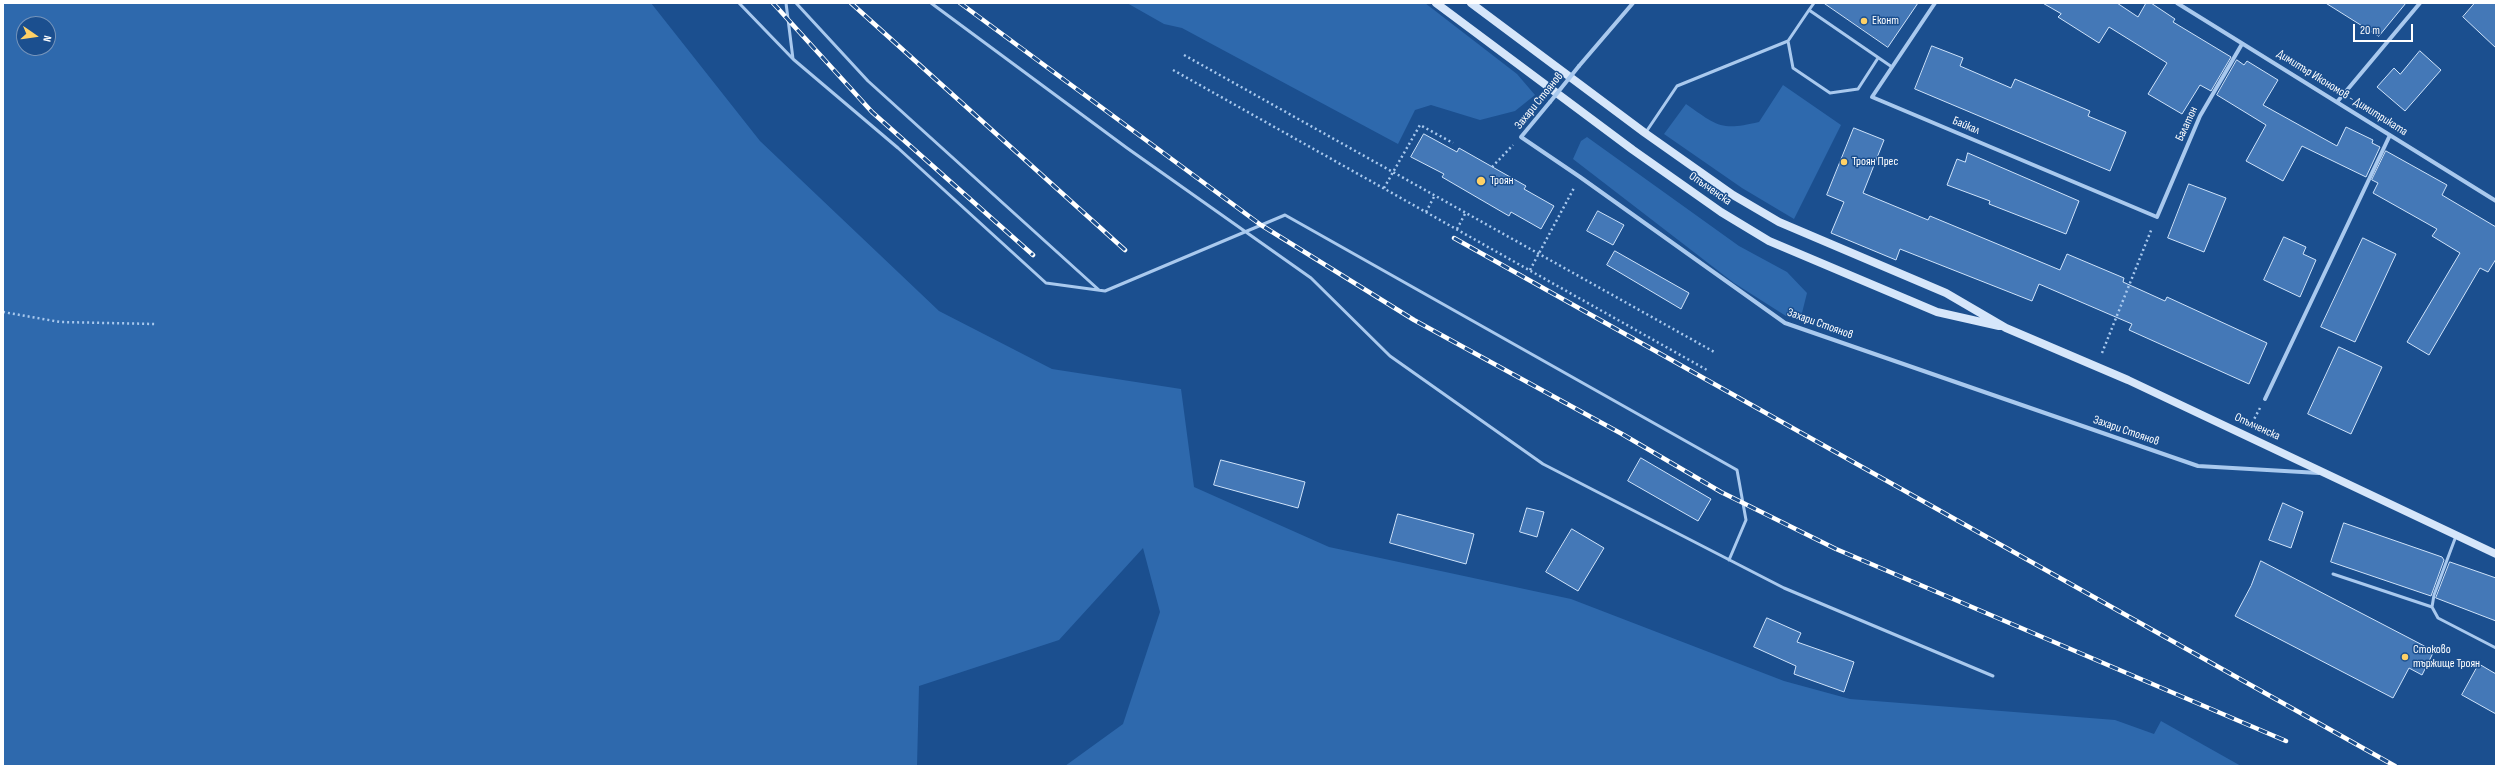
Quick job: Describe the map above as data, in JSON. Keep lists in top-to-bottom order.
{
  "streets": {
    "street": [
      "Димитър Икономов - Димитриката",
      "Захари Стоянов",
      "Балатон",
      "Байкал",
      "Опълченска"
    ]
  },
  "crossings": [
    ["Димитър Икономов - Димитриката", "Балатон"],
    ["Захари Стоянов", "Опълченска"],
    ["Балатон", "Байкал"]
  ],
  "places": [
    "Еконт",
    "Троян Прес",
    "Троян",
    "Стоково тържище Троян"
  ],
  "scale_bar": "20 m",
  "north": "right"
}
